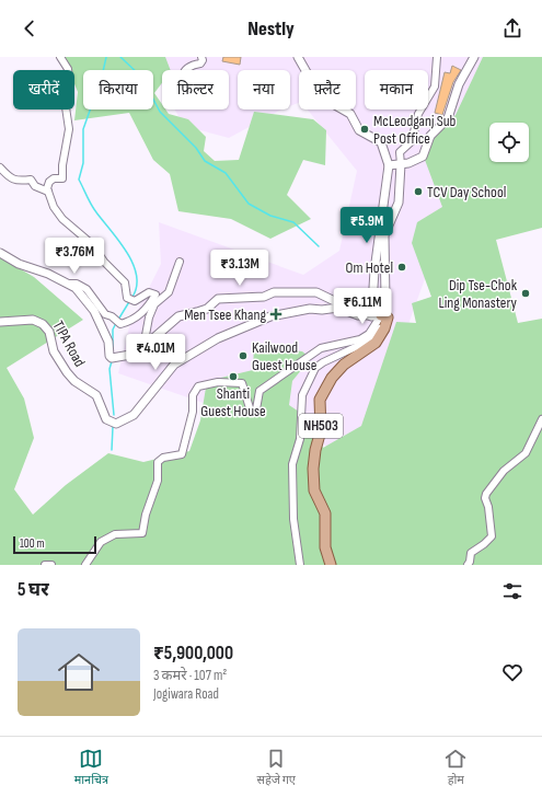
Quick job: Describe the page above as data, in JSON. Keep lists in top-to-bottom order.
{
  "streets": {
    "main road": ["NH503"],
    "street": ["TIPA Road"]
  },
  "places": {
    "other": [
      "McLeodganj Sub Post Office",
      "TCV Day School",
      "Om Hotel",
      "Dip Tse-Chok Ling Monastery",
      "Kailwood Guest House",
      "Shanti Guest House"
    ],
    "health": ["Men Tsee Khang"]
  },
  "scale_bar": "100 m",
  "page": {
    "header": "Nestly",
    "chip": [
      "खरीदें",
      "किराया",
      "फ़िल्टर",
      "नया",
      "फ़्लैट",
      "मकान"
    ],
    "price": [
      "₹5.9M",
      "₹3.76M",
      "₹3.13M",
      "₹6.11M",
      "₹4.01M"
    ],
    "scale": "100 m",
    "heading": "5 घर",
    "list": [
      {
        "name": "₹5,900,000",
        "note": "3 कमरे · 107 m² · Jogiwara Road"
      }
    ],
    "tabs": ["मानचित्र", "सहेजे गए", "होम"]
  }
}
